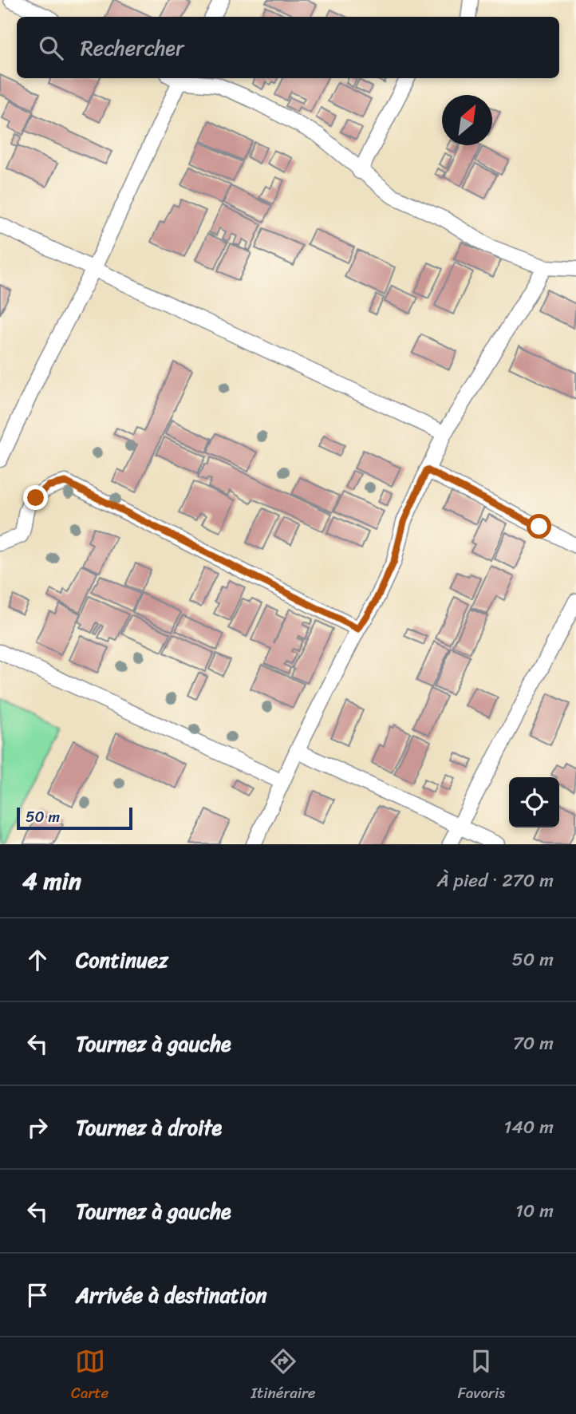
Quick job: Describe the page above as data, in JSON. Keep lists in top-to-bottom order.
{
  "scale_bar": "50 m",
  "north": "top right",
  "page": {
    "search": "Rechercher",
    "scale": "50 m",
    "heading": ["4 min", "À pied · 270 m"],
    "list": [
      ["Continuez", "50 m"],
      ["Tournez à gauche", "70 m"],
      ["Tournez à droite", "140 m"],
      ["Tournez à gauche", "10 m"],
      "Arrivée à destination"
    ],
    "nav": ["Carte", "Itinéraire", "Favoris"]
  }
}
